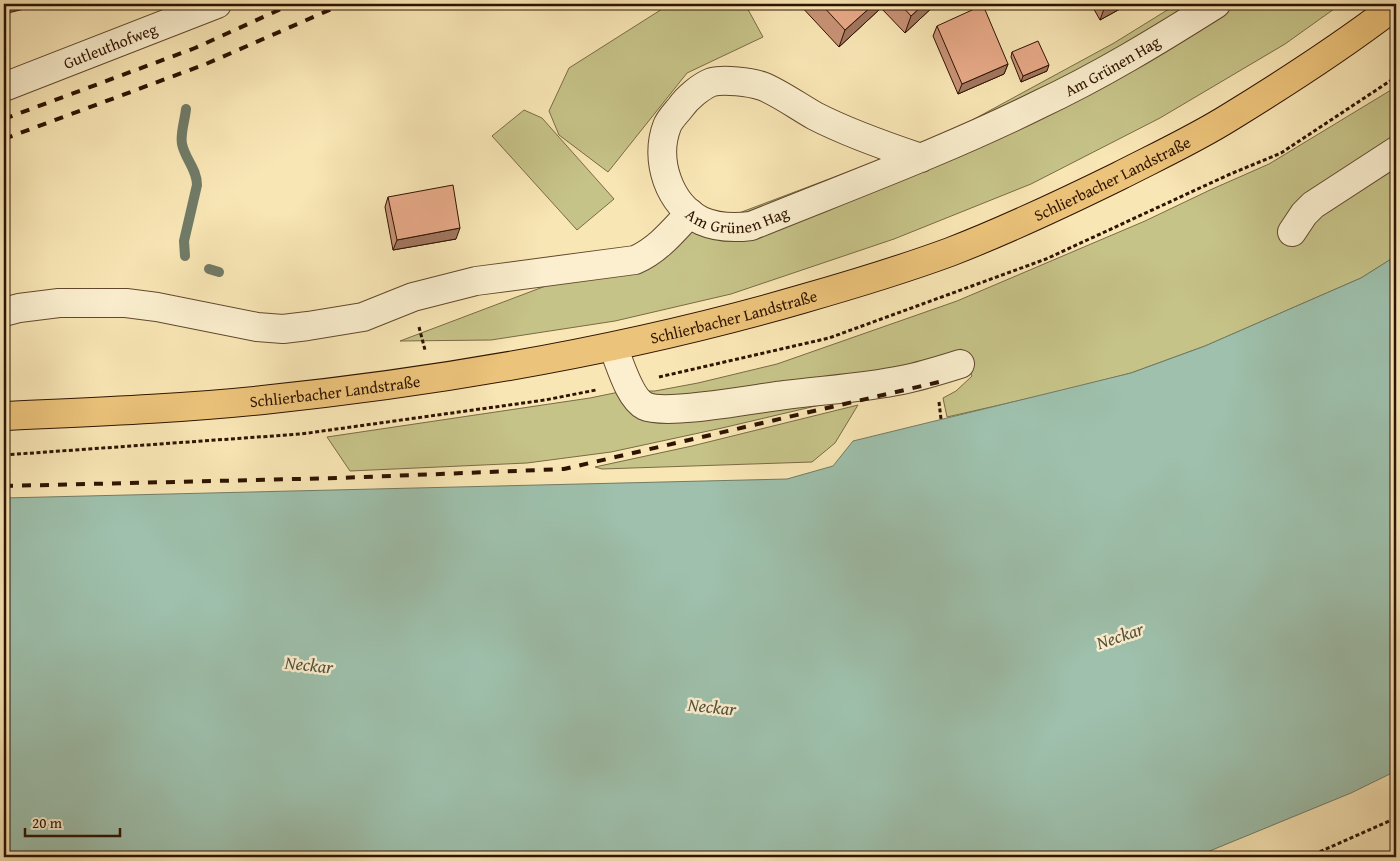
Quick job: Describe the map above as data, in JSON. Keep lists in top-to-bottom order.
{
  "streets": {
    "main road": ["Schlierbacher Landstraße"],
    "street": ["Gutleuthofweg", "Am Grünen Hag"]
  },
  "water": ["Neckar"],
  "scale_bar": "20 m"
}
